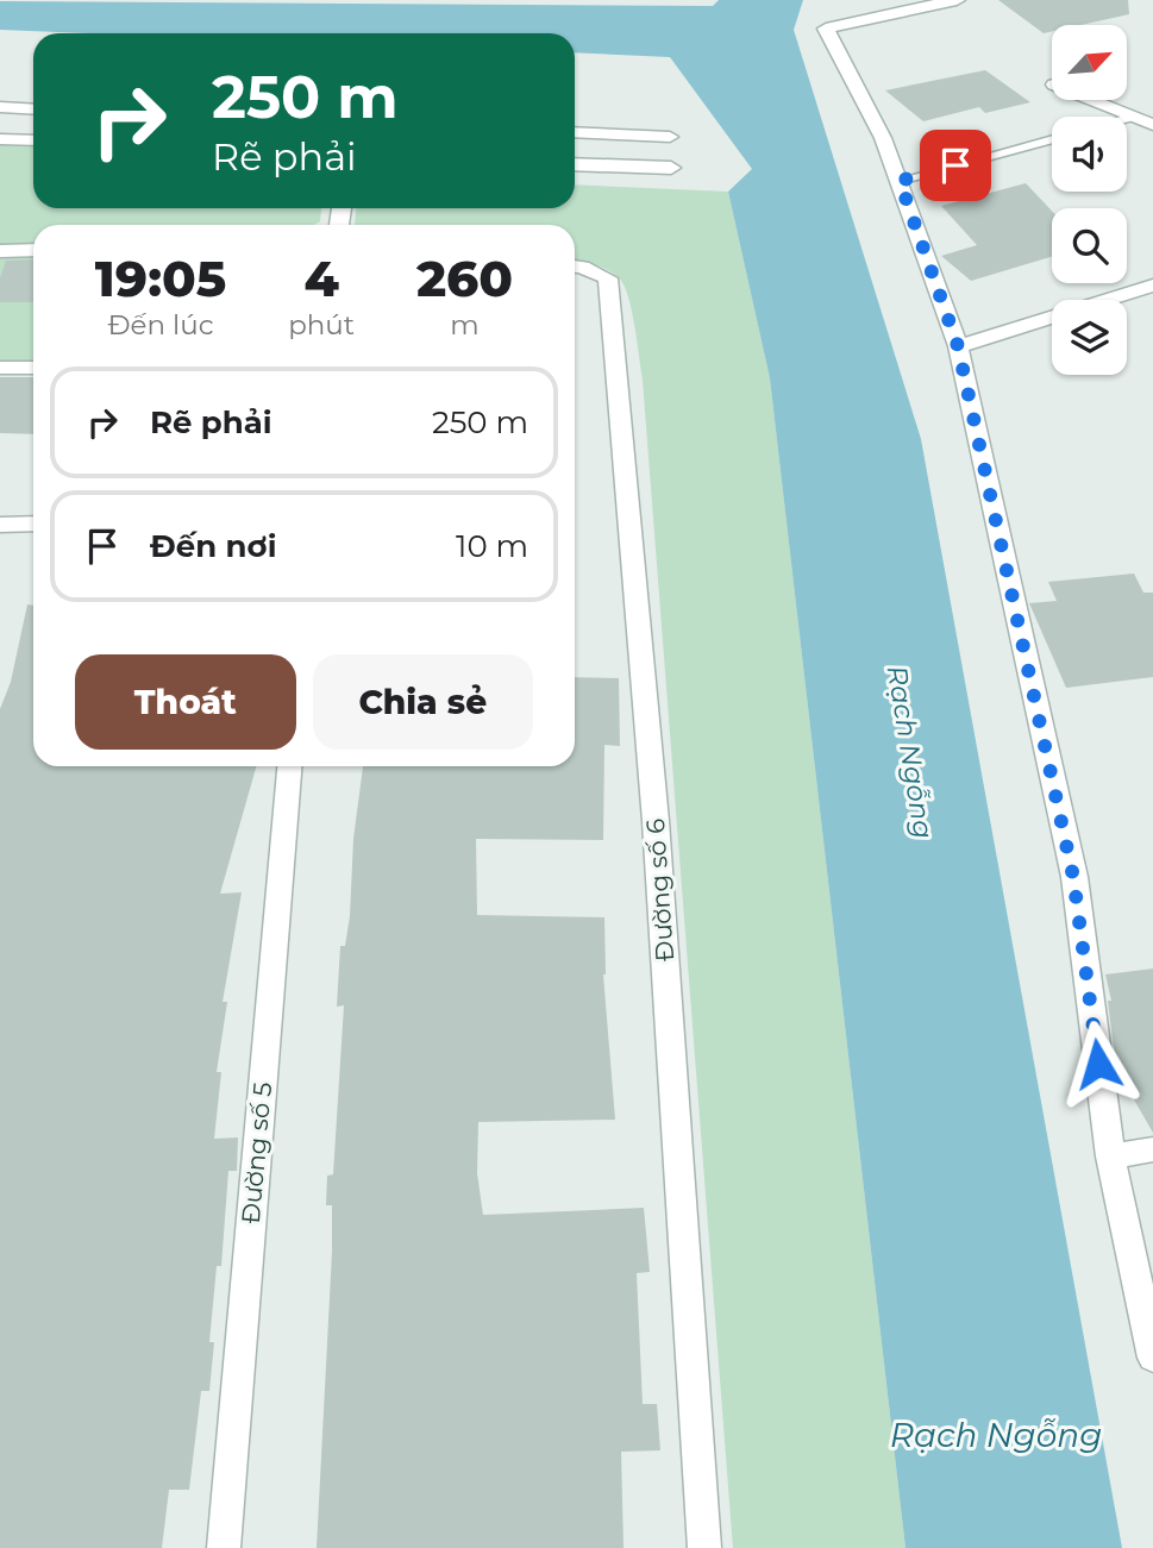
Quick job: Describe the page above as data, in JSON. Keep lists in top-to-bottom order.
{
  "streets": {
    "street": ["Đường số 6", "Đường số 5"]
  },
  "water": ["Rạch Ngỗng"],
  "north": "top right",
  "page": {
    "turn": ["250 m", "Rẽ phải"],
    "eta": [
      "19:05",
      "Đến lúc",
      "4",
      "phút",
      "260",
      "m"
    ],
    "list": [
      {
        "name": "Rẽ phải",
        "value": "250 m"
      },
      {
        "name": "Đến nơi",
        "value": "10 m"
      }
    ],
    "buttons": ["Thoát", "Chia sẻ"]
  }
}
